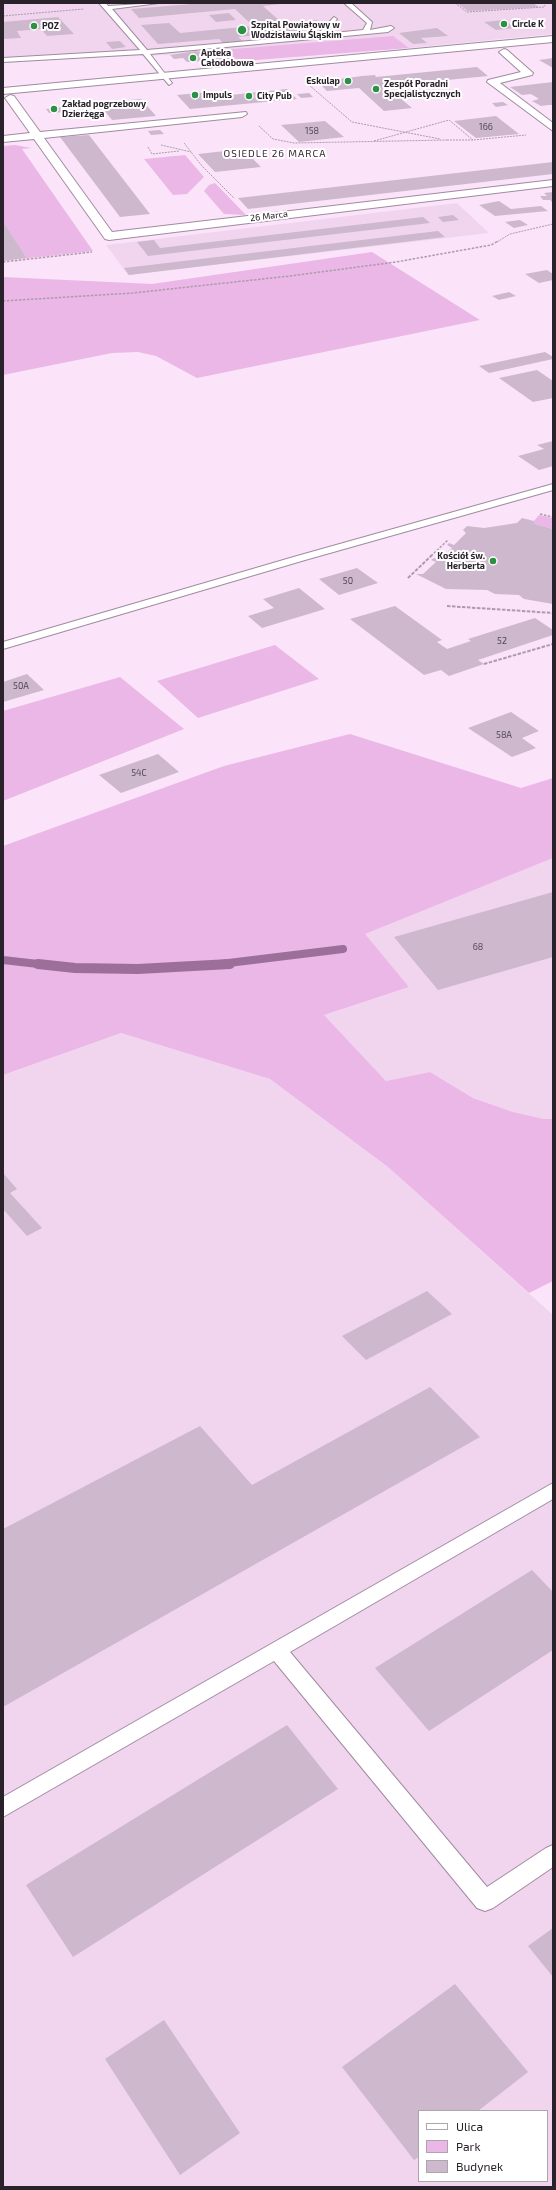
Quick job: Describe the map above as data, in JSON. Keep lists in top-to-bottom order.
{
  "streets": {
    "street": ["26 Marca"]
  },
  "districts": ["OSIEDLE 26 MARCA"],
  "places": [
    "Circle K",
    "POZ",
    "Szpital Powiatowy w Wodzisławiu Śląskim",
    "Apteka Całodobowa",
    "Eskulap",
    "Zespół Poradni Specjalistycznych",
    "Impuls",
    "City Pub",
    "Zakład pogrzebowy Dzierżęga",
    "Kościół św. Herberta"
  ],
  "house_numbers": [
    "166",
    "158",
    "50",
    "52",
    "50A",
    "58A",
    "54C",
    "68"
  ],
  "legend": ["Ulica", "Park", "Budynek"]
}
